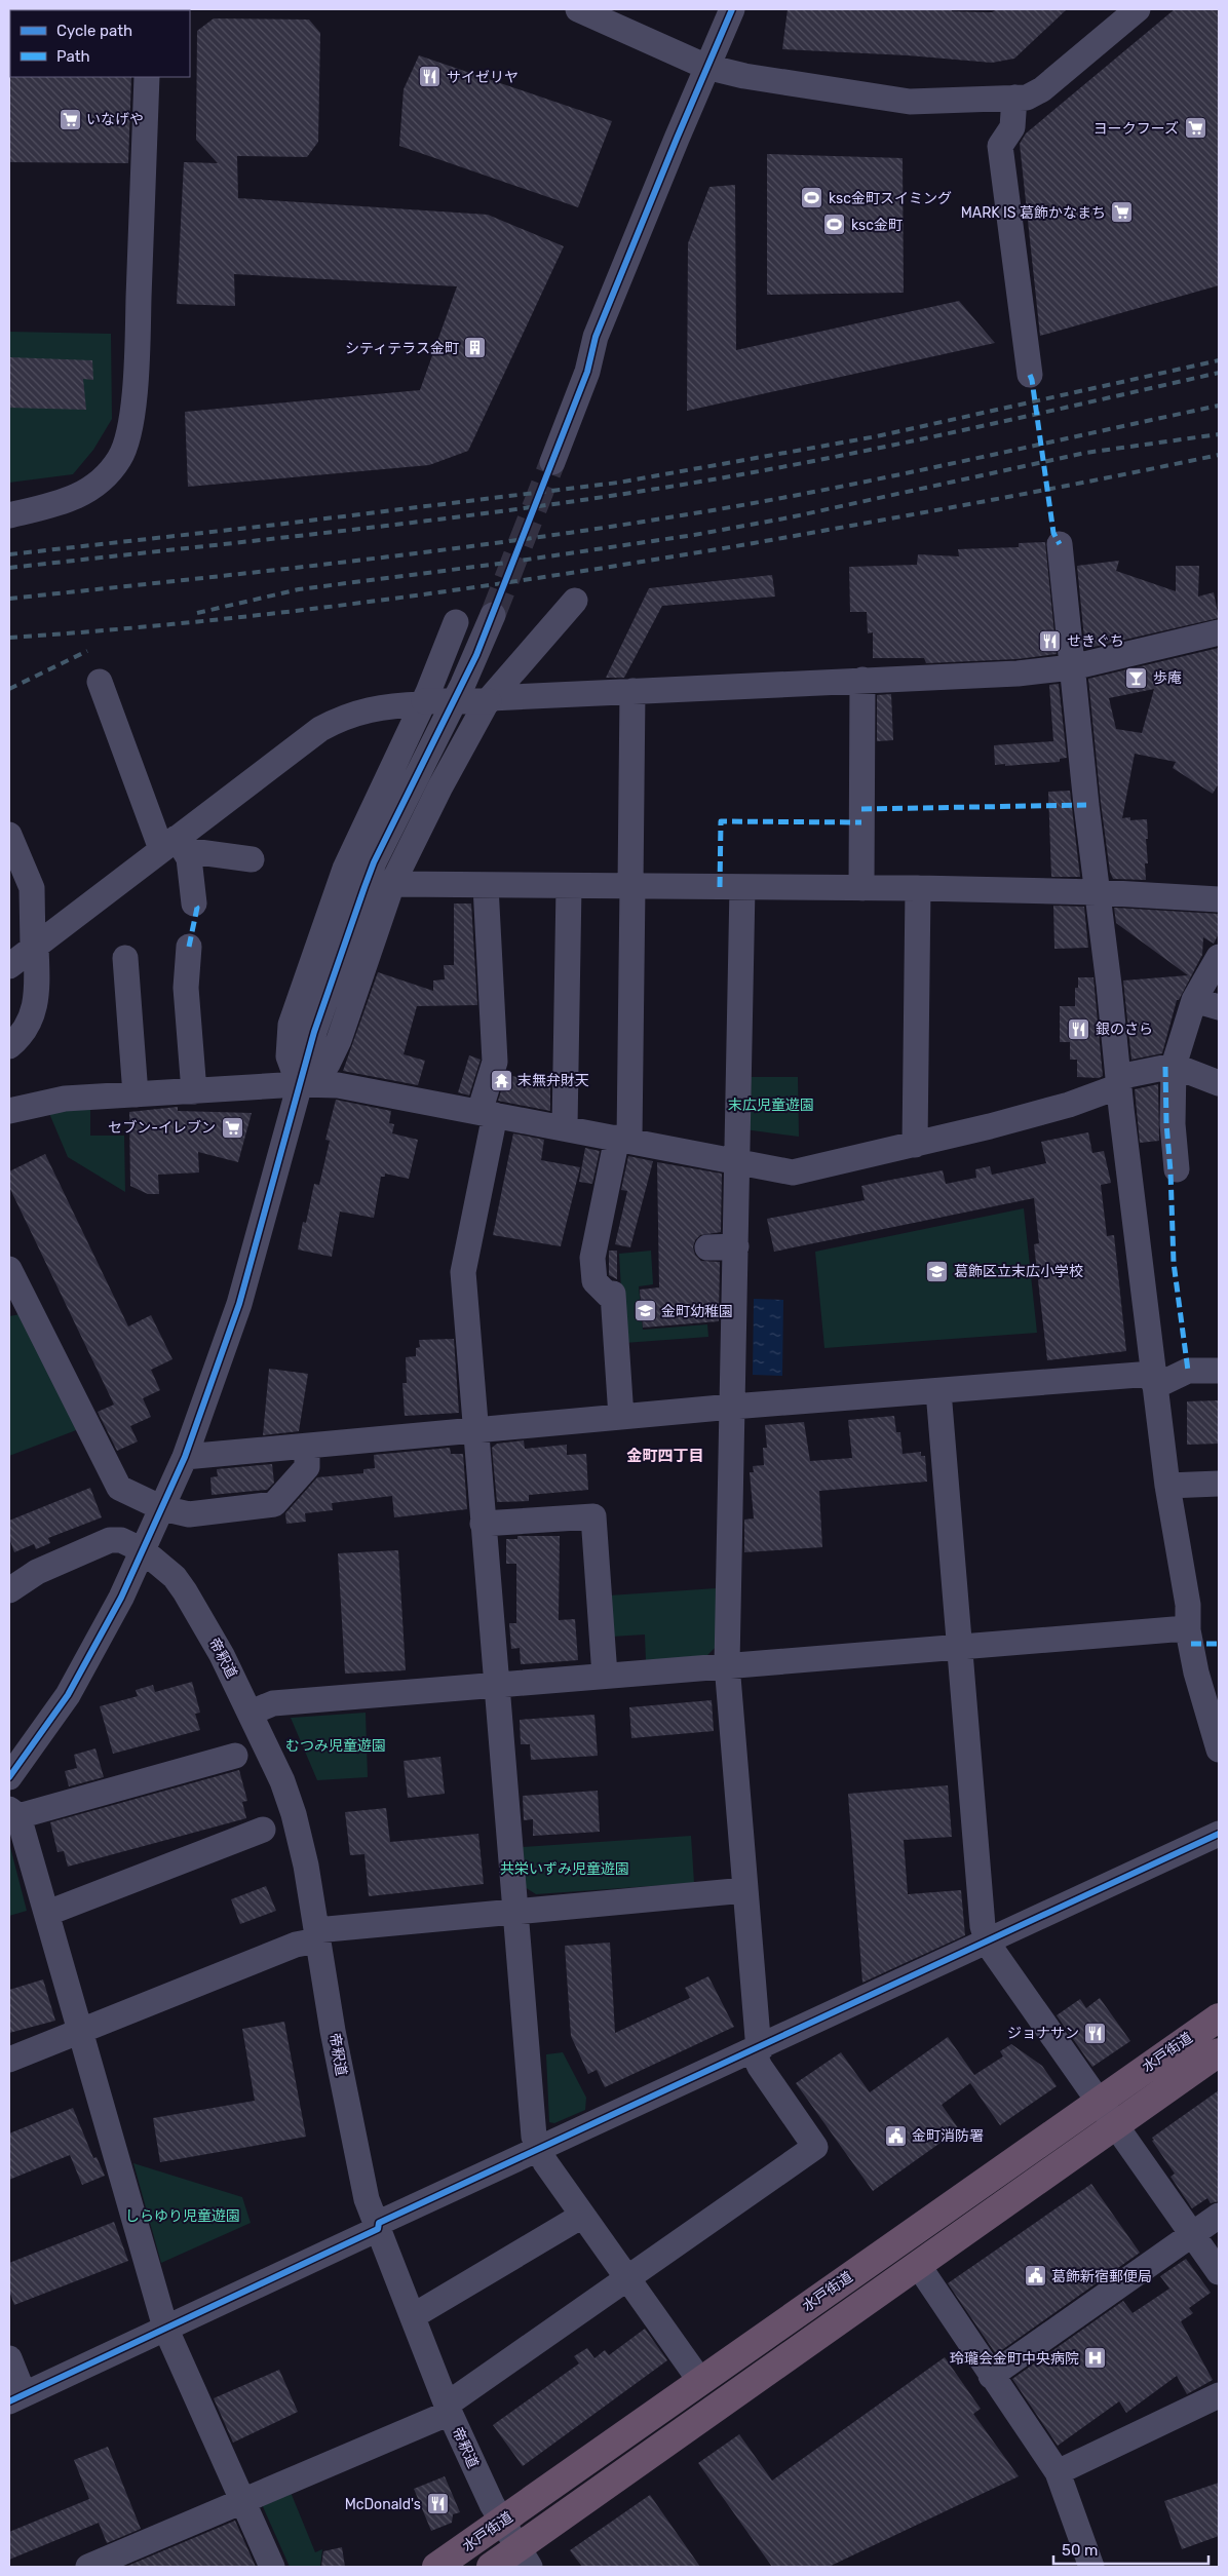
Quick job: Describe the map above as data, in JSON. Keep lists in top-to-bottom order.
{
  "streets": {
    "highway": ["水戸街道"],
    "street": ["帝釈道"]
  },
  "crossings": [
    ["帝釈道", "水戸街道"]
  ],
  "districts": ["金町四丁目"],
  "parks": [
    "末広児童遊園",
    "むつみ児童遊園",
    "共栄いずみ児童遊園",
    "しらゆり児童遊園"
  ],
  "places": {
    "restaurant": [
      "サイゼリヤ",
      "せきぐち",
      "銀のさら",
      "ジョナサン",
      "McDonald's"
    ],
    "supermarket": [
      "いなげや",
      "ヨークフーズ",
      "MARK IS 葛飾かなまち",
      "セブン-イレブン"
    ],
    "sports": ["ksc金町スイミング", "ksc金町"],
    "building": ["シティテラス金町"],
    "bar": ["歩庵"],
    "temple": ["末無弁財天"],
    "school or university": ["葛飾区立末広小学校", "金町幼稚園"],
    "public building": ["金町消防署", "葛飾新宿郵便局"],
    "hospital": ["玲瓏会金町中央病院"]
  },
  "legend": ["Cycle path", "Path"],
  "scale_bar": "50 m"
}
